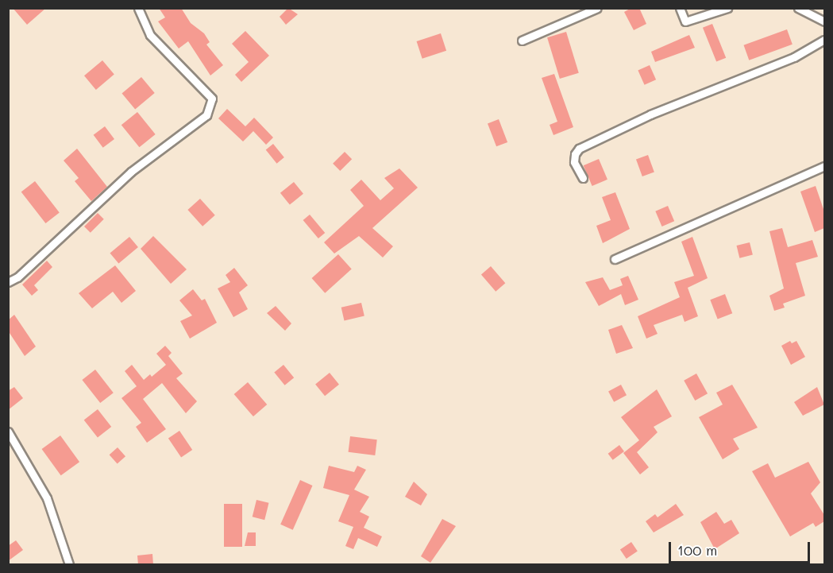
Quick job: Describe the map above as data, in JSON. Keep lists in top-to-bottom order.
{
  "scale_bar": "100 m"
}
